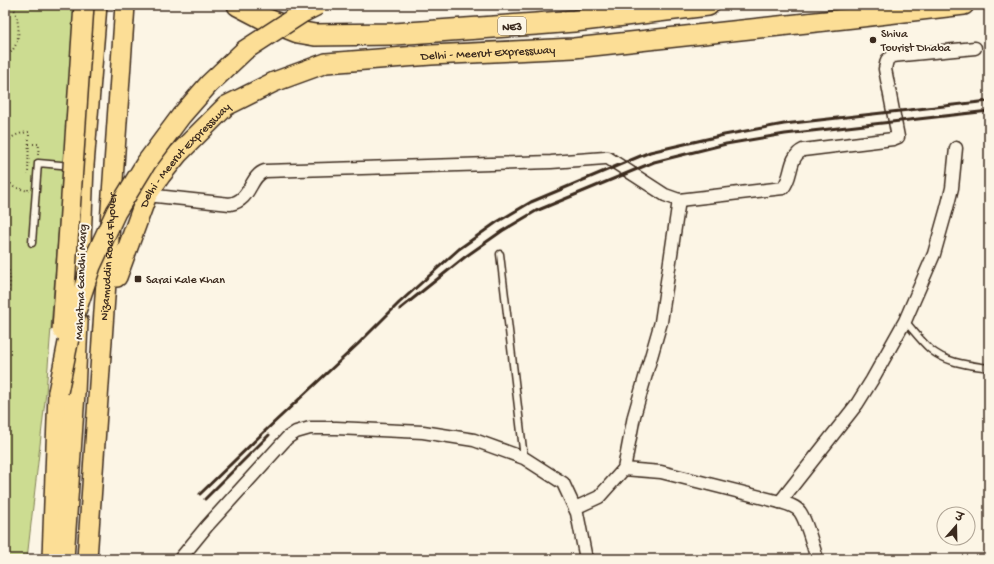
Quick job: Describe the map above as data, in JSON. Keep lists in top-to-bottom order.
{
  "streets": {
    "highway": [
      "NE3",
      "Delhi - Meerut Expressway",
      "Nizamuddin Road Flyover",
      "Mahatma Gandhi Marg"
    ]
  },
  "places": {
    "other": ["Shiva Tourist Dhaba"],
    "transit": ["Sarai Kale Khan"]
  },
  "north": "top"
}
